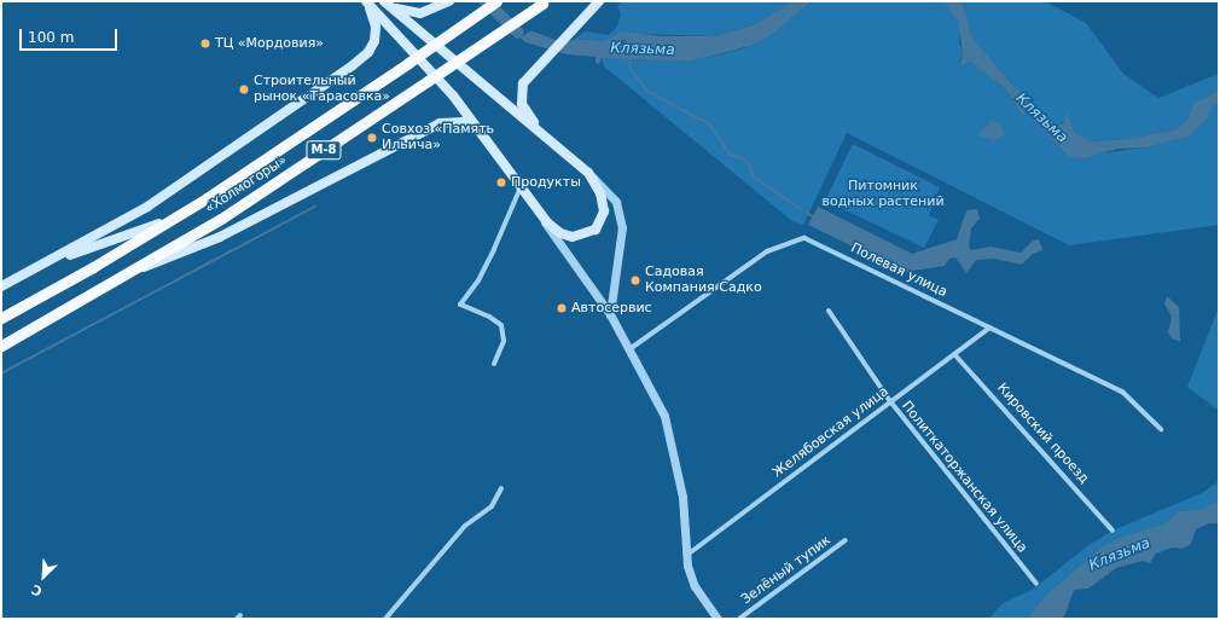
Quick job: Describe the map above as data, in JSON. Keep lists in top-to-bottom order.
{
  "streets": {
    "highway": ["М-8", "«Холмогоры»"],
    "street": [
      "Полевая улица",
      "Желябовская улица",
      "Кировский проезд",
      "Политкаторжанская улица",
      "Зелёный тупик"
    ]
  },
  "crossings": [
    ["Полевая улица", "Желябовская улица"],
    ["Желябовская улица", "Кировский проезд"],
    ["Желябовская улица", "Политкаторжанская улица"]
  ],
  "water": ["Клязьма"],
  "parks": ["Питомник водных растений"],
  "places": [
    "ТЦ «Мордовия»",
    "Строительный рынок «Тарасовка»",
    "Совхоз «Память Ильича»",
    "Продукты",
    "Садовая Компания Садко",
    "Автосервис"
  ],
  "scale_bar": "100 m",
  "north": "bottom left"
}
